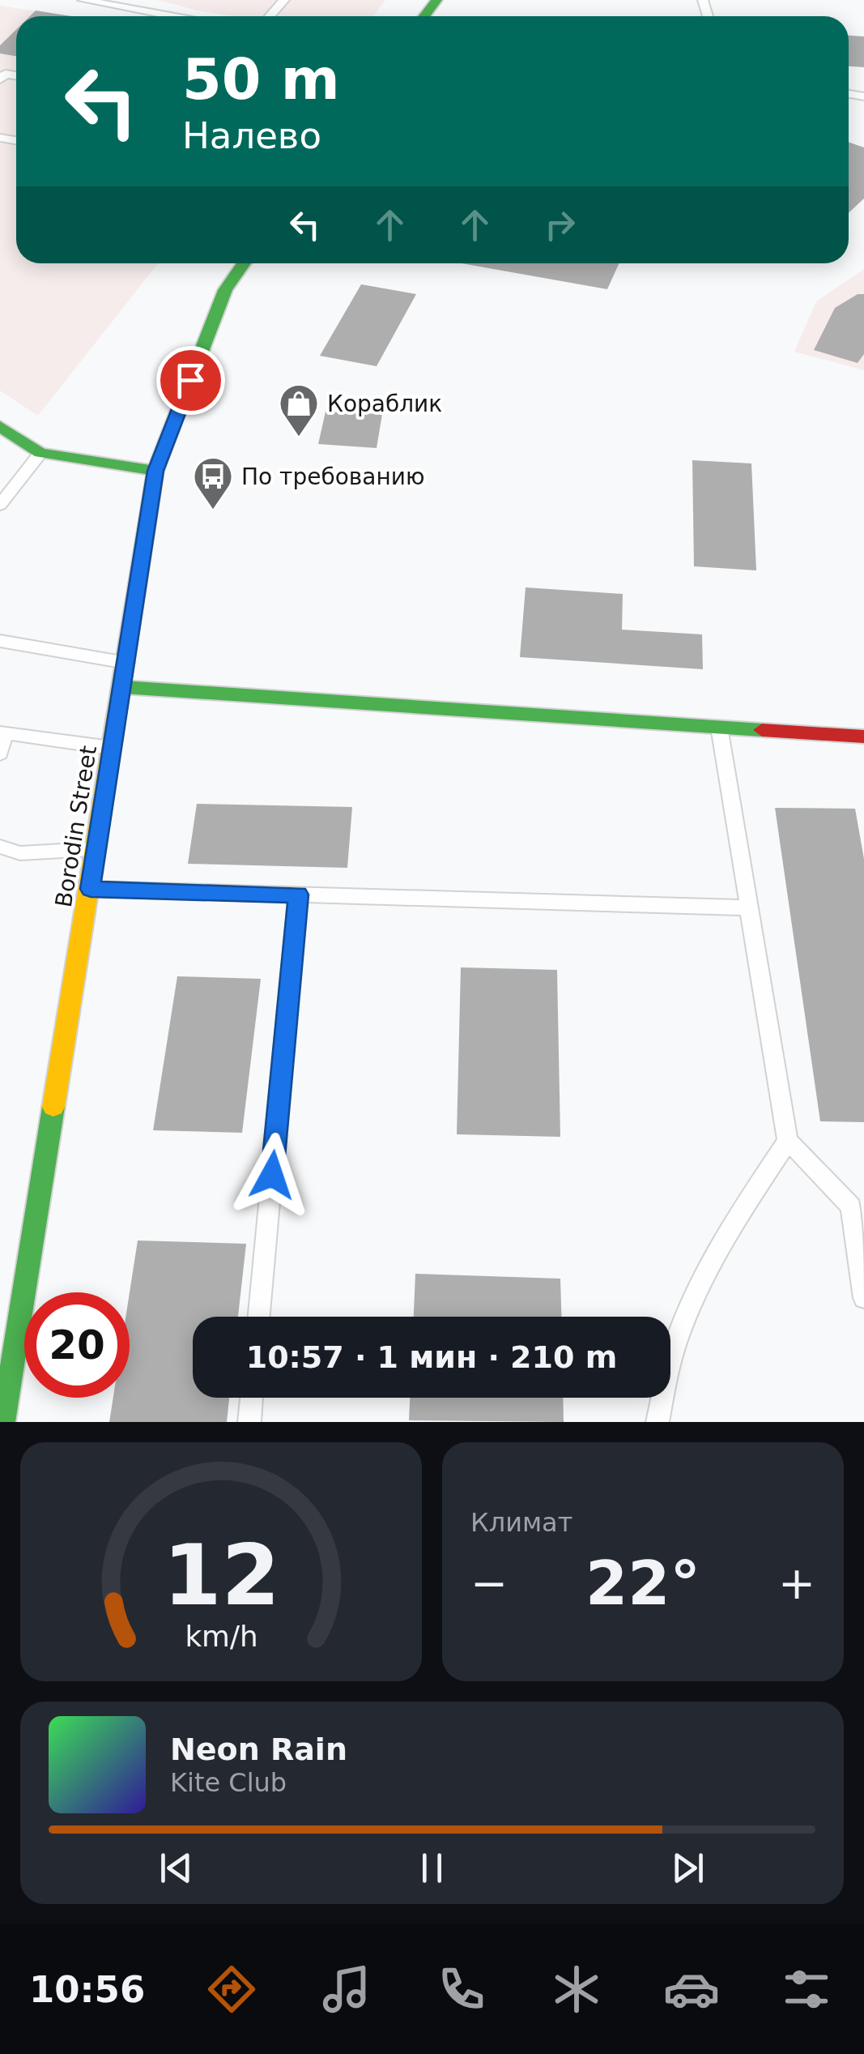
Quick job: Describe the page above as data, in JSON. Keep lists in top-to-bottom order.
{
  "streets": {
    "street": ["Borodin Street"]
  },
  "places": {
    "shop": ["Кораблик"],
    "bus stop": ["По требованию"]
  },
  "page": {
    "turn": ["50 m", "Налево"],
    "limit": "20",
    "trip": "10:57 · 1 мин · 210 m",
    "tile": "Климат",
    "heat": ["−", "22°", "+"],
    "song": ["Neon Rain", "Kite Club"],
    "tabs": "10:56",
    "gauge": ["12", "km/h"]
  }
}
